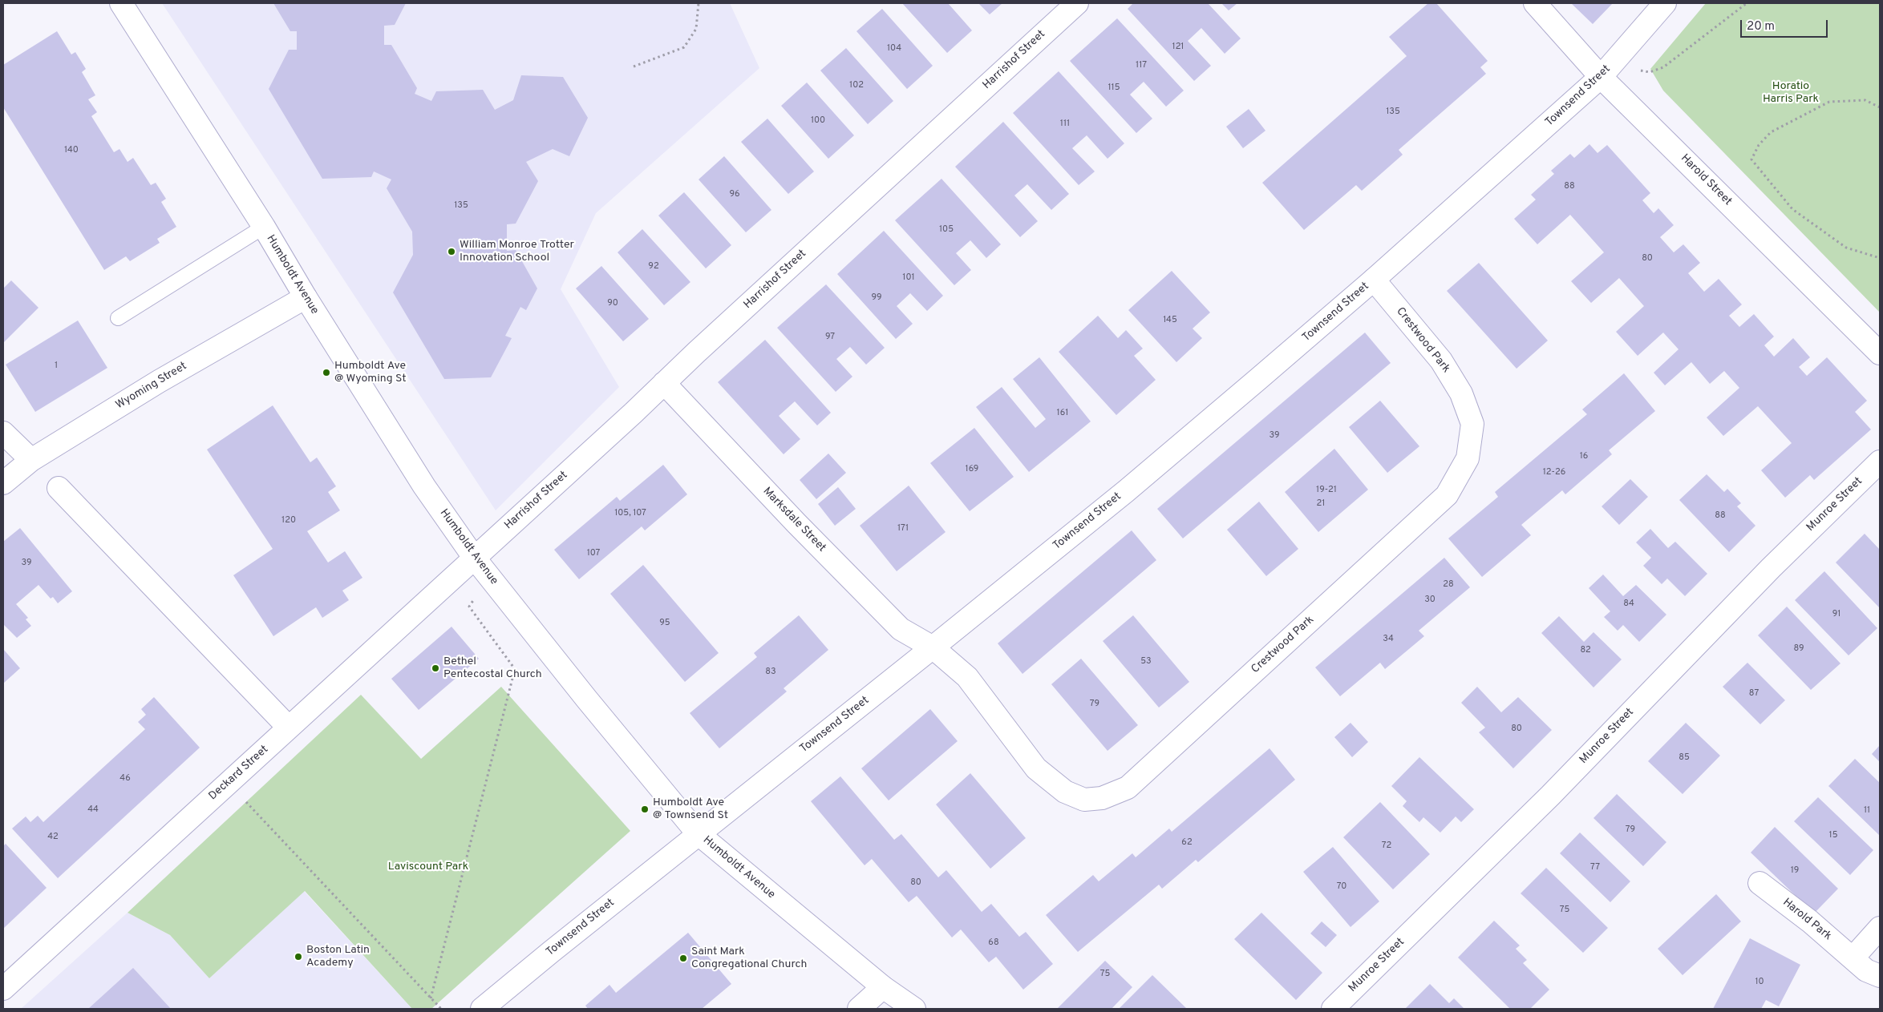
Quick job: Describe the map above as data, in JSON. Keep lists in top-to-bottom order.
{
  "streets": {
    "street": [
      "Harrishof Street",
      "Townsend Street",
      "Harold Street",
      "Humboldt Avenue",
      "Crestwood Park",
      "Wyoming Street",
      "Munroe Street",
      "Marksdale Street",
      "Deckard Street",
      "Harold Park"
    ]
  },
  "crossings": [
    ["Harrishof Street", "Humboldt Avenue"],
    ["Harrishof Street", "Marksdale Street"],
    ["Harrishof Street", "Deckard Street"],
    ["Townsend Street", "Harold Street"],
    ["Townsend Street", "Humboldt Avenue"],
    ["Townsend Street", "Crestwood Park"],
    ["Townsend Street", "Marksdale Street"],
    ["Humboldt Avenue", "Wyoming Street"],
    ["Humboldt Avenue", "Deckard Street"],
    ["Crestwood Park", "Marksdale Street"]
  ],
  "parks": ["Horatio Harris Park", "Laviscount Park"],
  "places": [
    "William Monroe Trotter Innovation School",
    "Humboldt Ave @ Wyoming St",
    "Bethel Pentecostal Church",
    "Humboldt Ave @ Townsend St",
    "Boston Latin Academy",
    "Saint Mark Congregational Church"
  ],
  "house_numbers": [
    "121",
    "104",
    "117",
    "102",
    "115",
    "135",
    "100",
    "111",
    "140",
    "88",
    "96",
    "135",
    "105",
    "80",
    "92",
    "101",
    "99",
    "90",
    "145",
    "97",
    "1",
    "161",
    "39",
    "16",
    "169",
    "12-26",
    "19-21",
    "21",
    "105, 107",
    "88",
    "120",
    "171",
    "107",
    "39",
    "28",
    "30",
    "84",
    "91",
    "95",
    "34",
    "89",
    "82",
    "53",
    "83",
    "87",
    "79",
    "80",
    "85",
    "46",
    "44",
    "11",
    "79",
    "15",
    "42",
    "62",
    "72",
    "77",
    "19",
    "80",
    "70",
    "75",
    "68",
    "75",
    "10"
  ],
  "scale_bar": "20 m"
}
